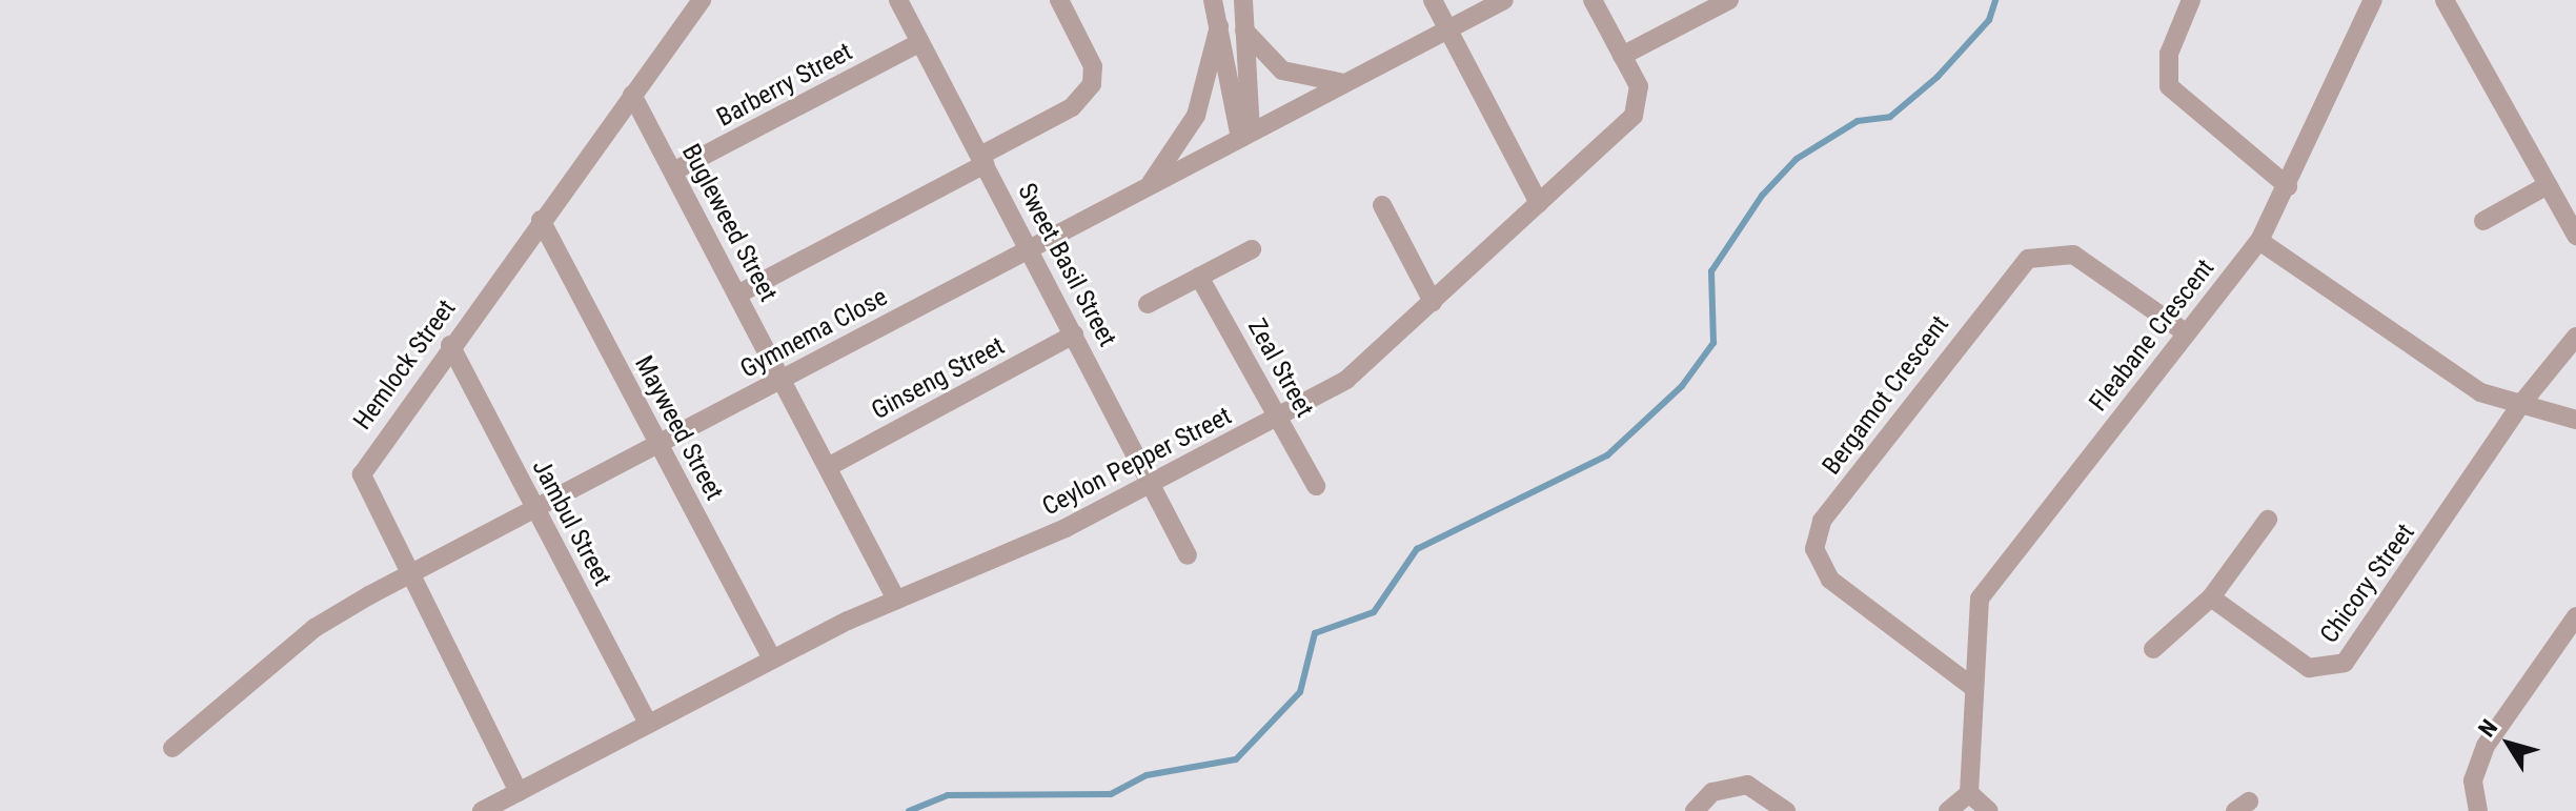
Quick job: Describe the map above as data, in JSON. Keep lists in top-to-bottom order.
{
  "streets": {
    "street": [
      "Barberry Street",
      "Bugleweed Street",
      "Sweet Basil Street",
      "Gymnema Close",
      "Fleabane Crescent",
      "Hemlock Street",
      "Zeal Street",
      "Ginseng Street",
      "Bergamot Crescent",
      "Mayweed Street",
      "Ceylon Pepper Street",
      "Jambul Street",
      "Chicory Street"
    ]
  },
  "crossings": [
    ["Barberry Street", "Bugleweed Street"],
    ["Barberry Street", "Sweet Basil Street"],
    ["Bugleweed Street", "Gymnema Close"],
    ["Bugleweed Street", "Hemlock Street"],
    ["Bugleweed Street", "Ginseng Street"],
    ["Bugleweed Street", "Ceylon Pepper Street"],
    ["Sweet Basil Street", "Gymnema Close"],
    ["Sweet Basil Street", "Ginseng Street"],
    ["Sweet Basil Street", "Ceylon Pepper Street"],
    ["Gymnema Close", "Hemlock Street"],
    ["Gymnema Close", "Mayweed Street"],
    ["Gymnema Close", "Jambul Street"],
    ["Fleabane Crescent", "Bergamot Crescent"],
    ["Hemlock Street", "Mayweed Street"],
    ["Hemlock Street", "Ceylon Pepper Street"],
    ["Hemlock Street", "Jambul Street"],
    ["Zeal Street", "Ceylon Pepper Street"],
    ["Mayweed Street", "Ceylon Pepper Street"],
    ["Ceylon Pepper Street", "Jambul Street"]
  ],
  "north": "top left"
}
